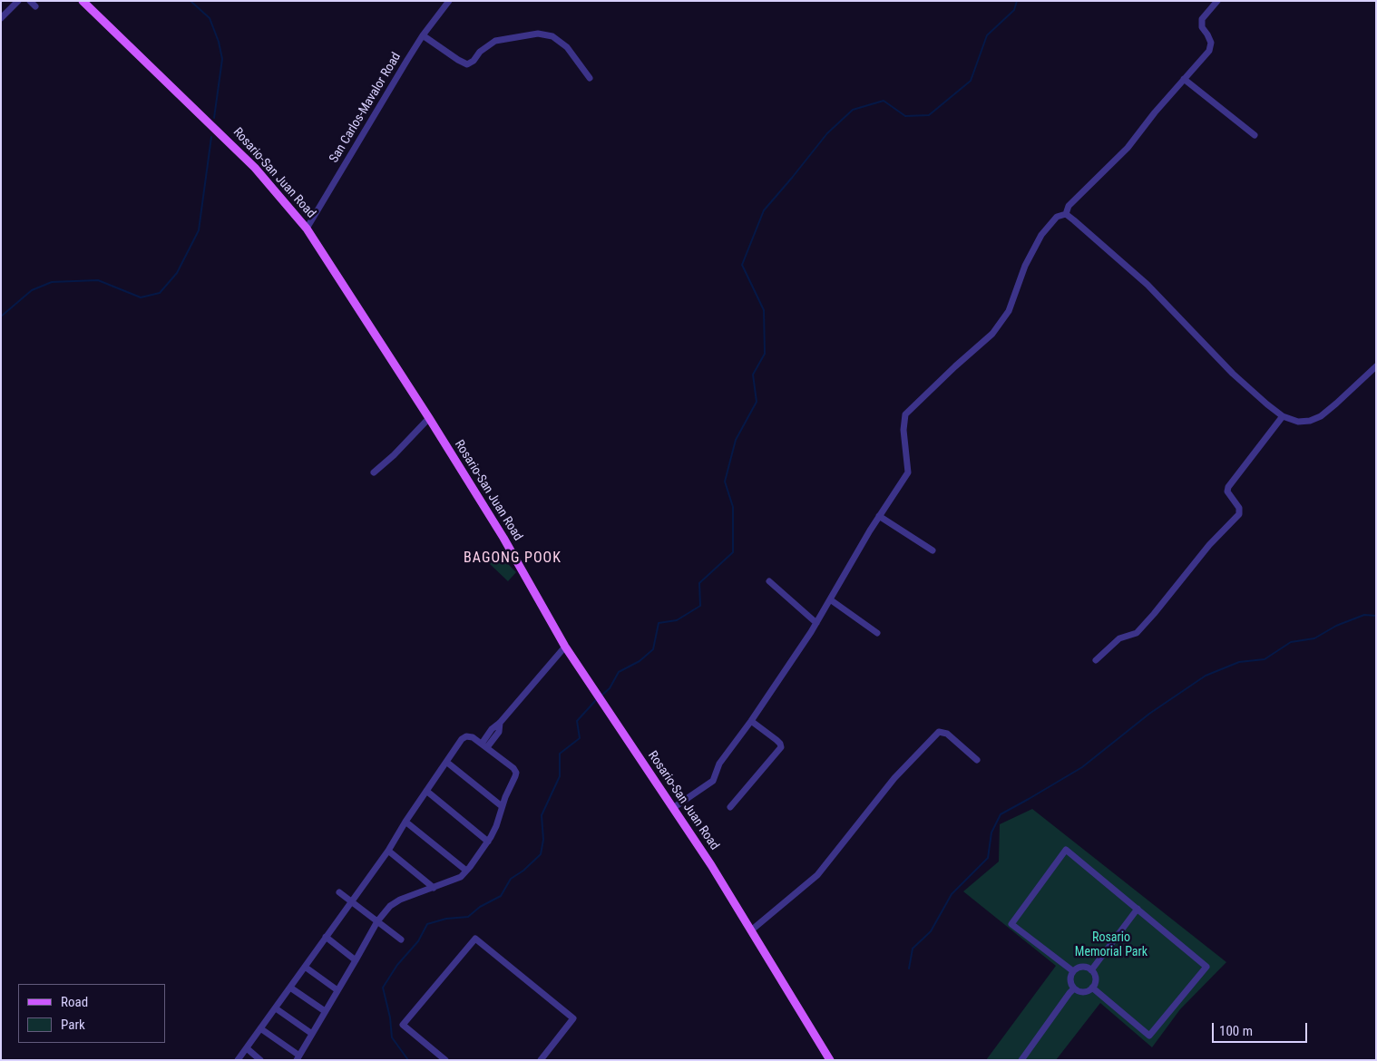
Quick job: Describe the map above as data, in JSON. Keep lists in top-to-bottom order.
{
  "streets": {
    "main road": ["Rosario-San Juan Road"],
    "street": ["San Carlos-Mavalor Road"]
  },
  "crossings": [
    ["San Carlos-Mavalor Road", "Rosario-San Juan Road"]
  ],
  "districts": ["BAGONG POOK"],
  "parks": ["Rosario Memorial Park"],
  "legend": ["Road", "Park"],
  "scale_bar": "100 m"
}
